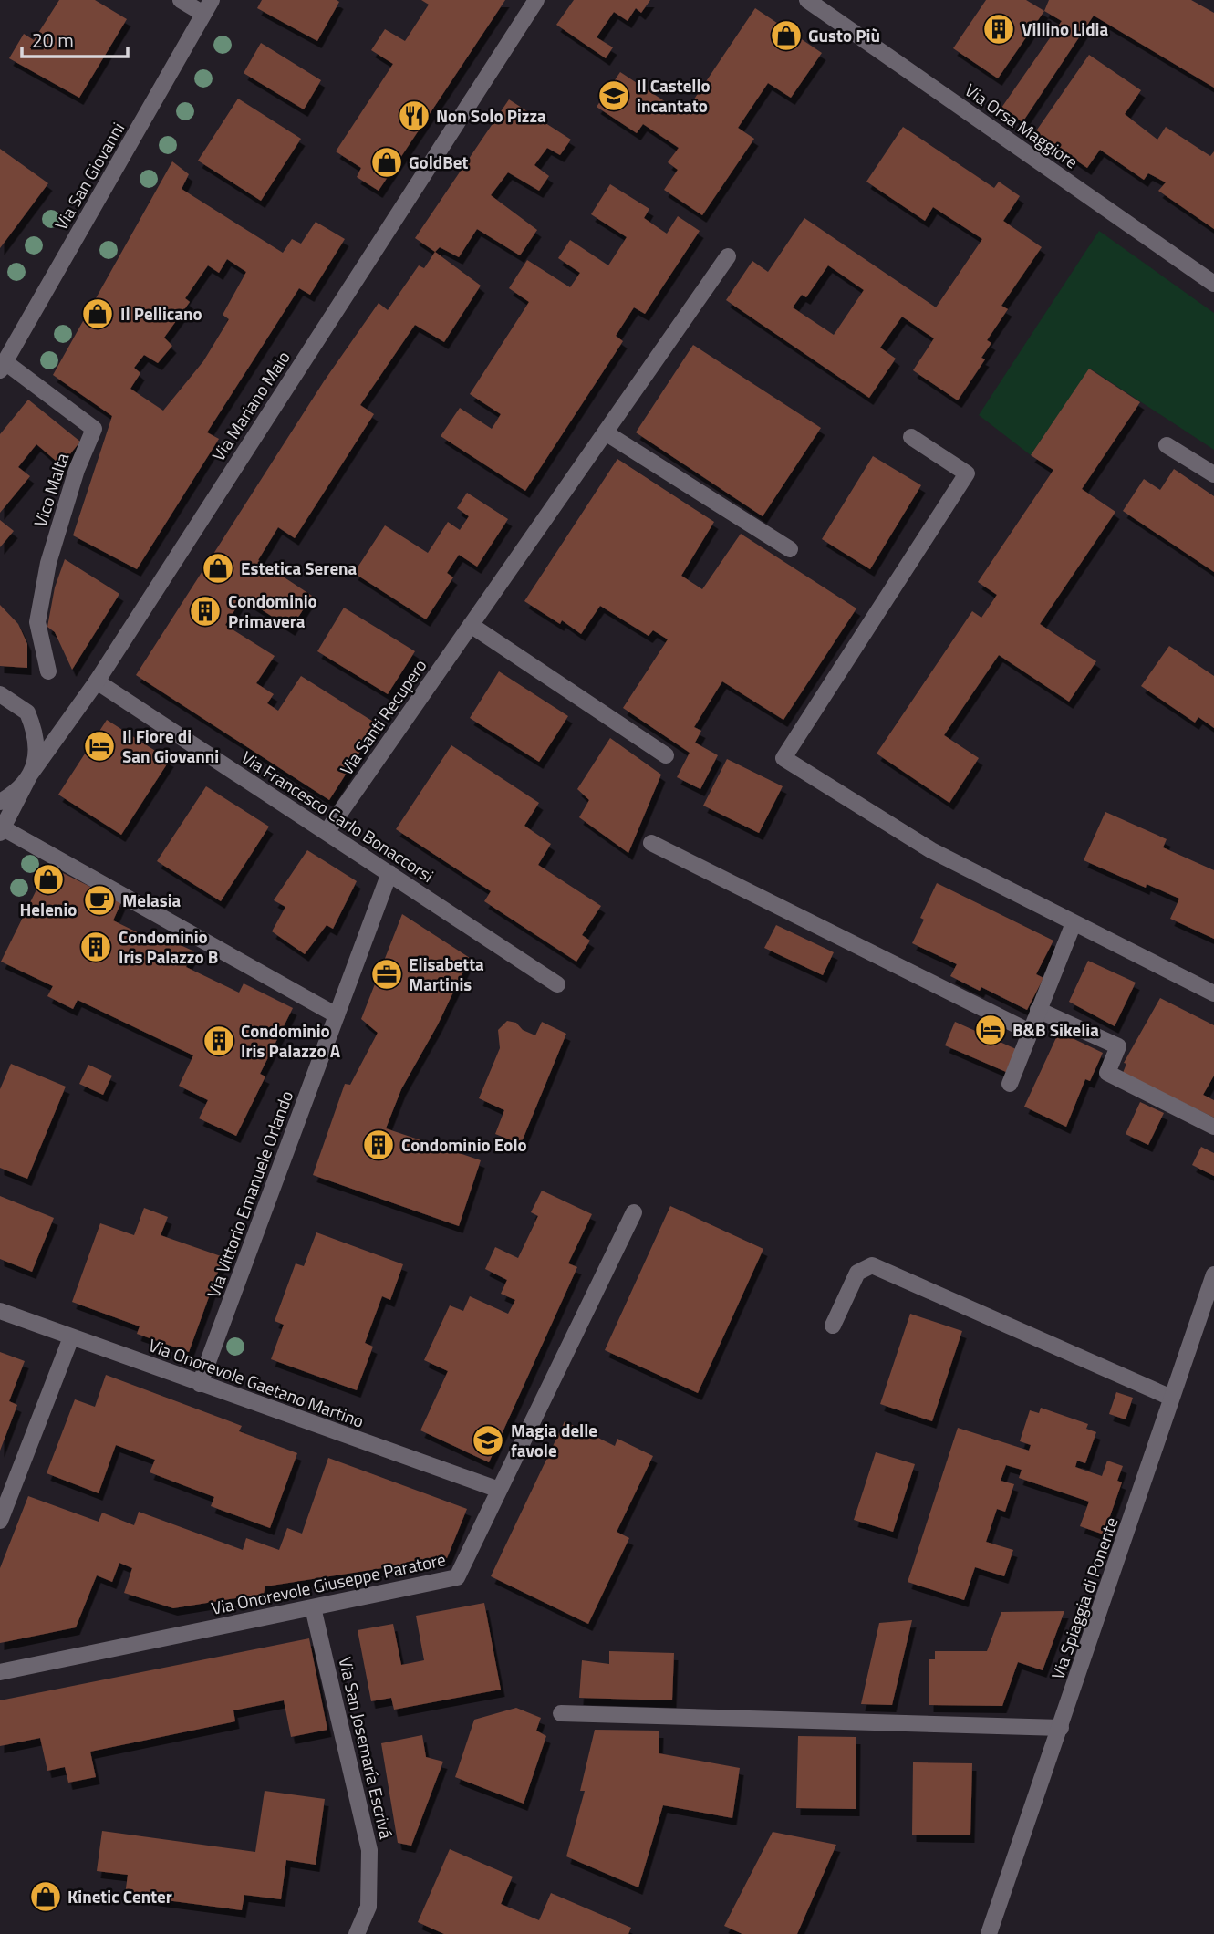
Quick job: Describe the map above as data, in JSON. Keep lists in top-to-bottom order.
{
  "streets": {
    "street": [
      "Via Orsa Maggiore",
      "Via San Giovanni",
      "Via Mariano Maio",
      "Vico Malta",
      "Via Santi Recupero",
      "Via Francesco Carlo Bonaccorsi",
      "Via Vittorio Emanuele Orlando",
      "Via Onorevole Gaetano Martino",
      "Via Onorevole Giuseppe Paratore",
      "Via Spiaggia di Ponente",
      "Via San Josemaría Escrivá"
    ]
  },
  "crossings": [
    ["Via San Giovanni", "Vico Malta"],
    ["Via Mariano Maio", "Via Francesco Carlo Bonaccorsi"],
    ["Via Santi Recupero", "Via Francesco Carlo Bonaccorsi"],
    ["Via Francesco Carlo Bonaccorsi", "Via Vittorio Emanuele Orlando"],
    ["Via Vittorio Emanuele Orlando", "Via Onorevole Gaetano Martino"],
    ["Via Onorevole Gaetano Martino", "Via Onorevole Giuseppe Paratore"],
    ["Via Onorevole Giuseppe Paratore", "Via San Josemaría Escrivá"]
  ],
  "places": {
    "building": [
      "Villino Lidia",
      "Condominio Primavera",
      "Condominio Iris Palazzo B",
      "Condominio Iris Palazzo A",
      "Condominio Eolo"
    ],
    "shop": [
      "Gusto Più",
      "GoldBet",
      "Il Pellicano",
      "Estetica Serena",
      "Helenio",
      "Kinetic Center"
    ],
    "school or university": ["Il Castello incantato", "Magia delle favole"],
    "restaurant": ["Non Solo Pizza"],
    "hotel": ["Il Fiore di San Giovanni", "B&B Sikelia"],
    "cafe": ["Melasia"],
    "office": ["Elisabetta Martinis"]
  },
  "scale_bar": "20 m"
}
